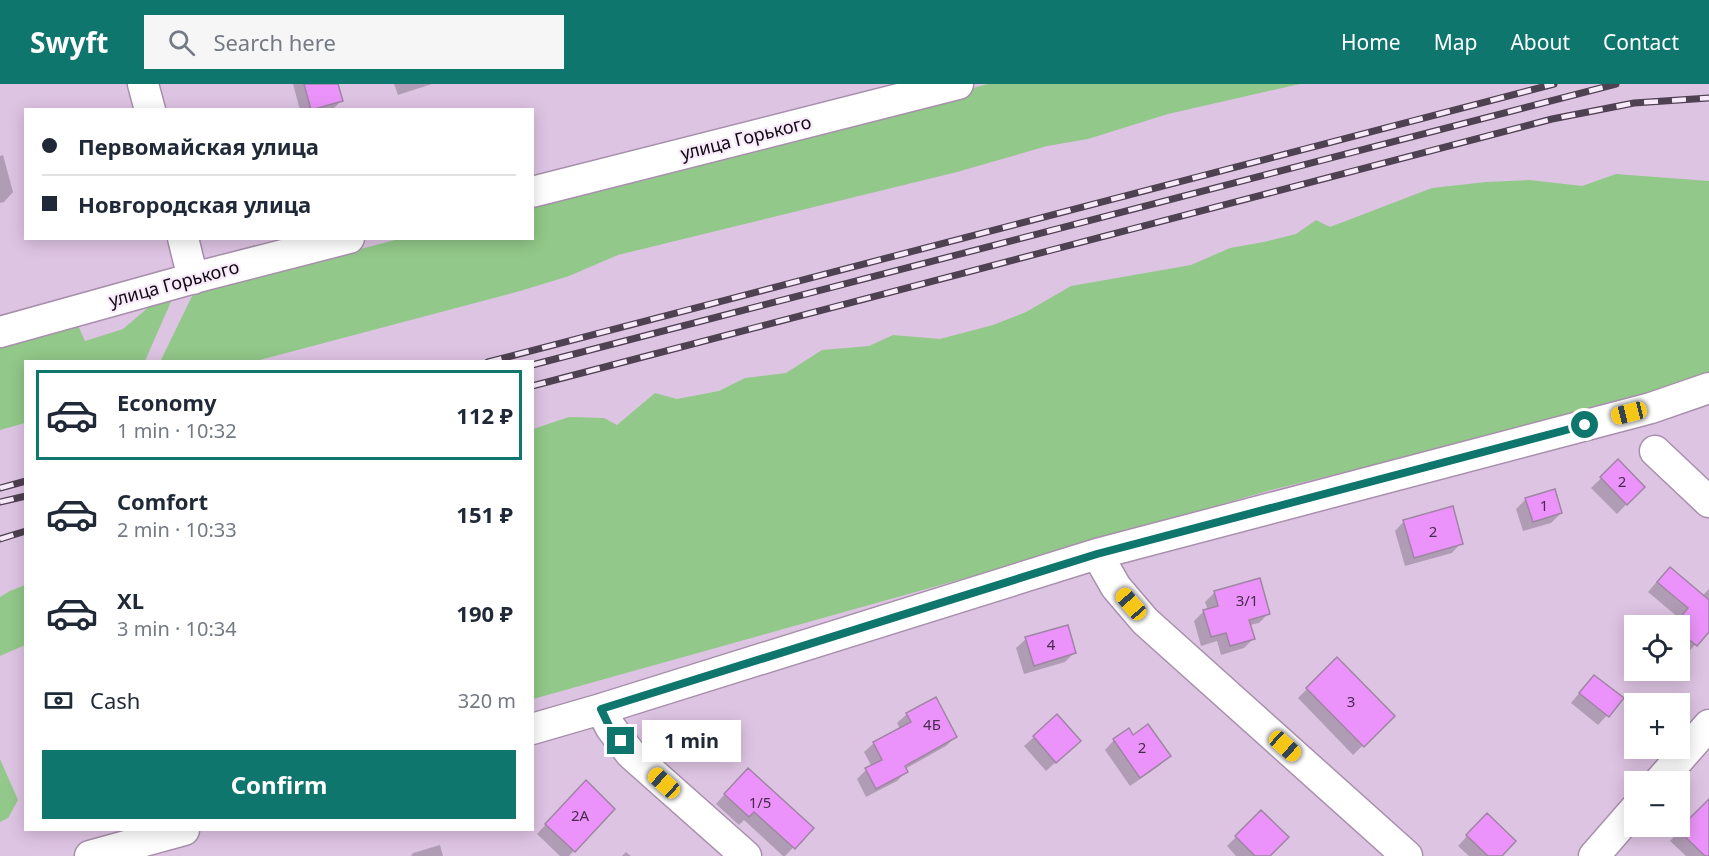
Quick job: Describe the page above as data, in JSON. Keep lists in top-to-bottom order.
{
  "streets": {
    "street": ["улица Горького"]
  },
  "house_numbers": [
    "2",
    "1",
    "2",
    "3/1",
    "4",
    "3",
    "4Б",
    "2",
    "1/5",
    "2А"
  ],
  "page": {
    "header": "Swyft",
    "search": "Search here",
    "nav": [
      "Home",
      "Map",
      "About",
      "Contact"
    ],
    "banner": ["Первомайская улица", "Новгородская улица"],
    "list": [
      {
        "name": "Economy",
        "note": "1 min · 10:32",
        "value": "112 ₽"
      },
      {
        "name": "Comfort",
        "note": "2 min · 10:33",
        "value": "151 ₽"
      },
      {
        "name": "XL",
        "note": "3 min · 10:34",
        "value": "190 ₽"
      }
    ],
    "map_buttons": ["+", "−"],
    "pay": ["Cash", "320 m"],
    "bubble": "1 min",
    "buttons": "Confirm"
  }
}
